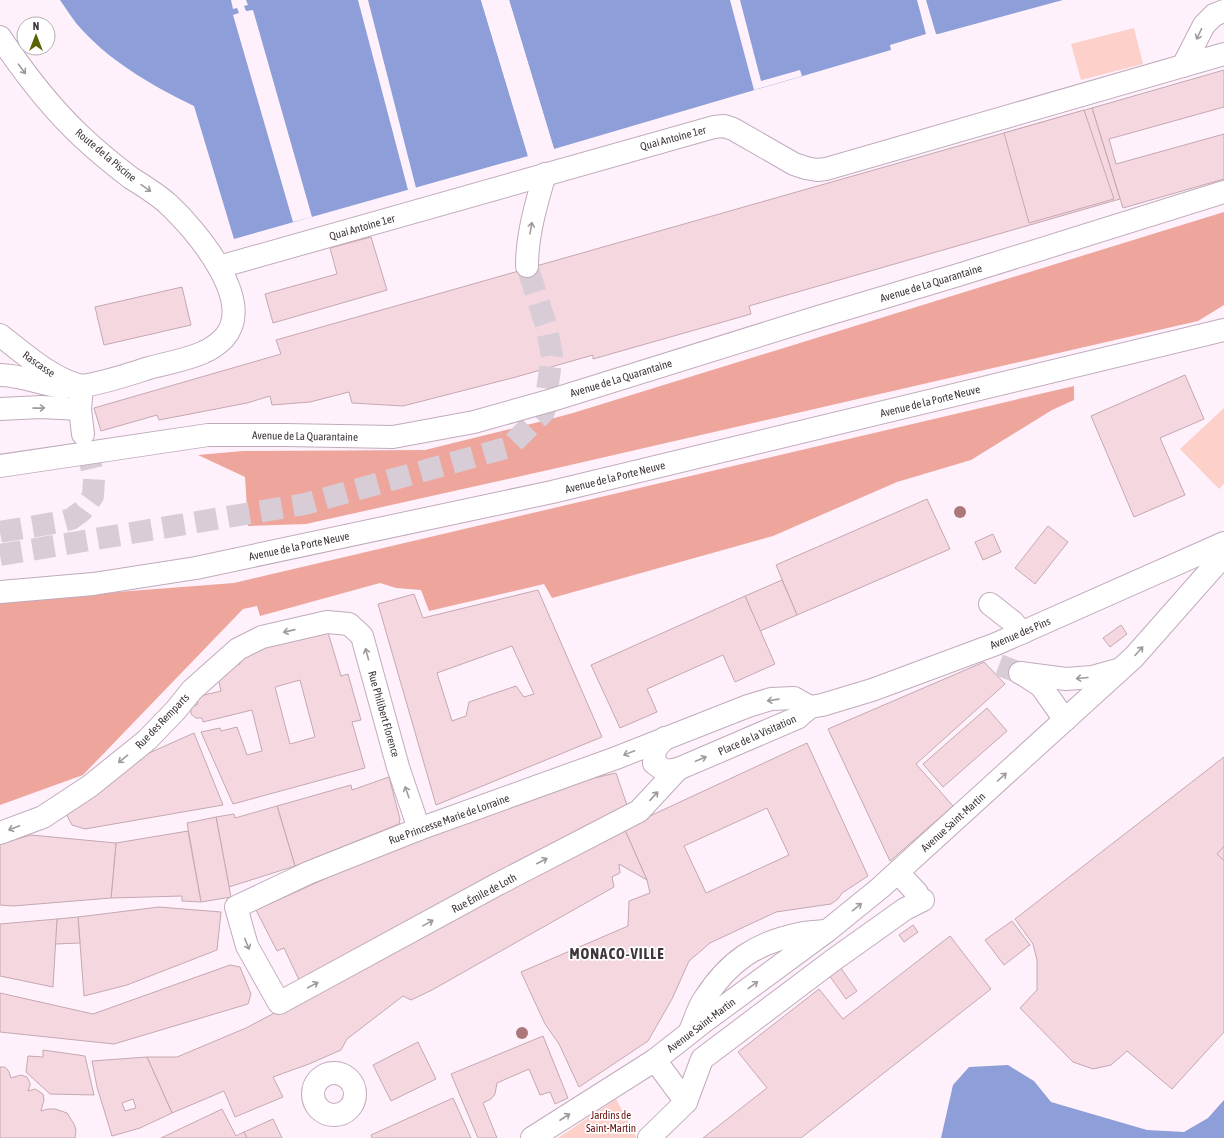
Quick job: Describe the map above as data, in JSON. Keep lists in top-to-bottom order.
{
  "streets": {
    "street": [
      "Quai Antoine 1er",
      "Route de la Piscine",
      "Avenue de La Quarantaine",
      "Rascasse",
      "Avenue de la Porte Neuve",
      "Avenue des Pins",
      "Rue Philibert Florence",
      "Rue des Remparts",
      "Place de la Visitation",
      "Rue Princesse Marie de Lorraine",
      "Avenue Saint-Martin",
      "Rue Émile de Loth"
    ]
  },
  "crossings": [
    ["Quai Antoine 1er", "Route de la Piscine"],
    ["Avenue des Pins", "Place de la Visitation"],
    ["Rue Philibert Florence", "Rue des Remparts"],
    ["Rue Philibert Florence", "Rue Princesse Marie de Lorraine"],
    ["Place de la Visitation", "Rue Princesse Marie de Lorraine"],
    ["Place de la Visitation", "Rue Émile de Loth"],
    ["Rue Princesse Marie de Lorraine", "Rue Émile de Loth"]
  ],
  "one_way": [
    "Route de la Piscine",
    "Rue Philibert Florence",
    "Rue des Remparts",
    "Rue Princesse Marie de Lorraine",
    "Rue Émile de Loth"
  ],
  "districts": ["MONACO-VILLE"],
  "parks": ["Jardins de Saint-Martin"],
  "north": "top"
}
